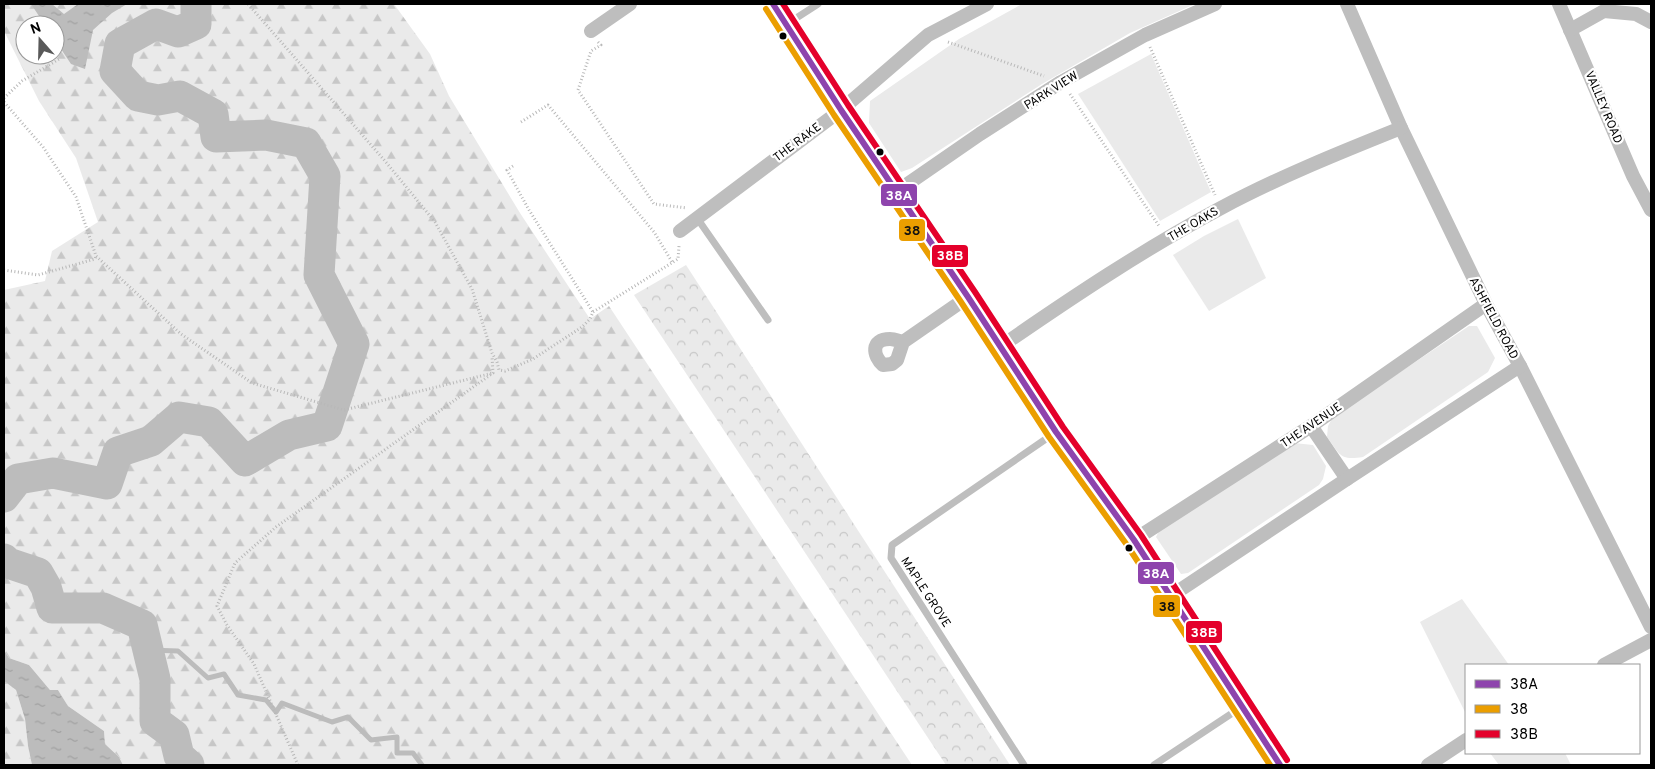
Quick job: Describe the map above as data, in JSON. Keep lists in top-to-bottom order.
{
  "streets": {
    "street": [
      "PARK VIEW",
      "VALLEY ROAD",
      "THE RAKE",
      "THE OAKS",
      "ASHFIELD ROAD",
      "THE AVENUE"
    ],
    "lane": ["MAPLE GROVE"]
  },
  "crossings": [
    ["THE OAKS", "ASHFIELD ROAD"],
    ["ASHFIELD ROAD", "THE AVENUE"]
  ],
  "lines": ["transit line 38A", "transit line 38B", "transit line 38"],
  "legend": ["38A", "38", "38B"],
  "north": "top"
}
